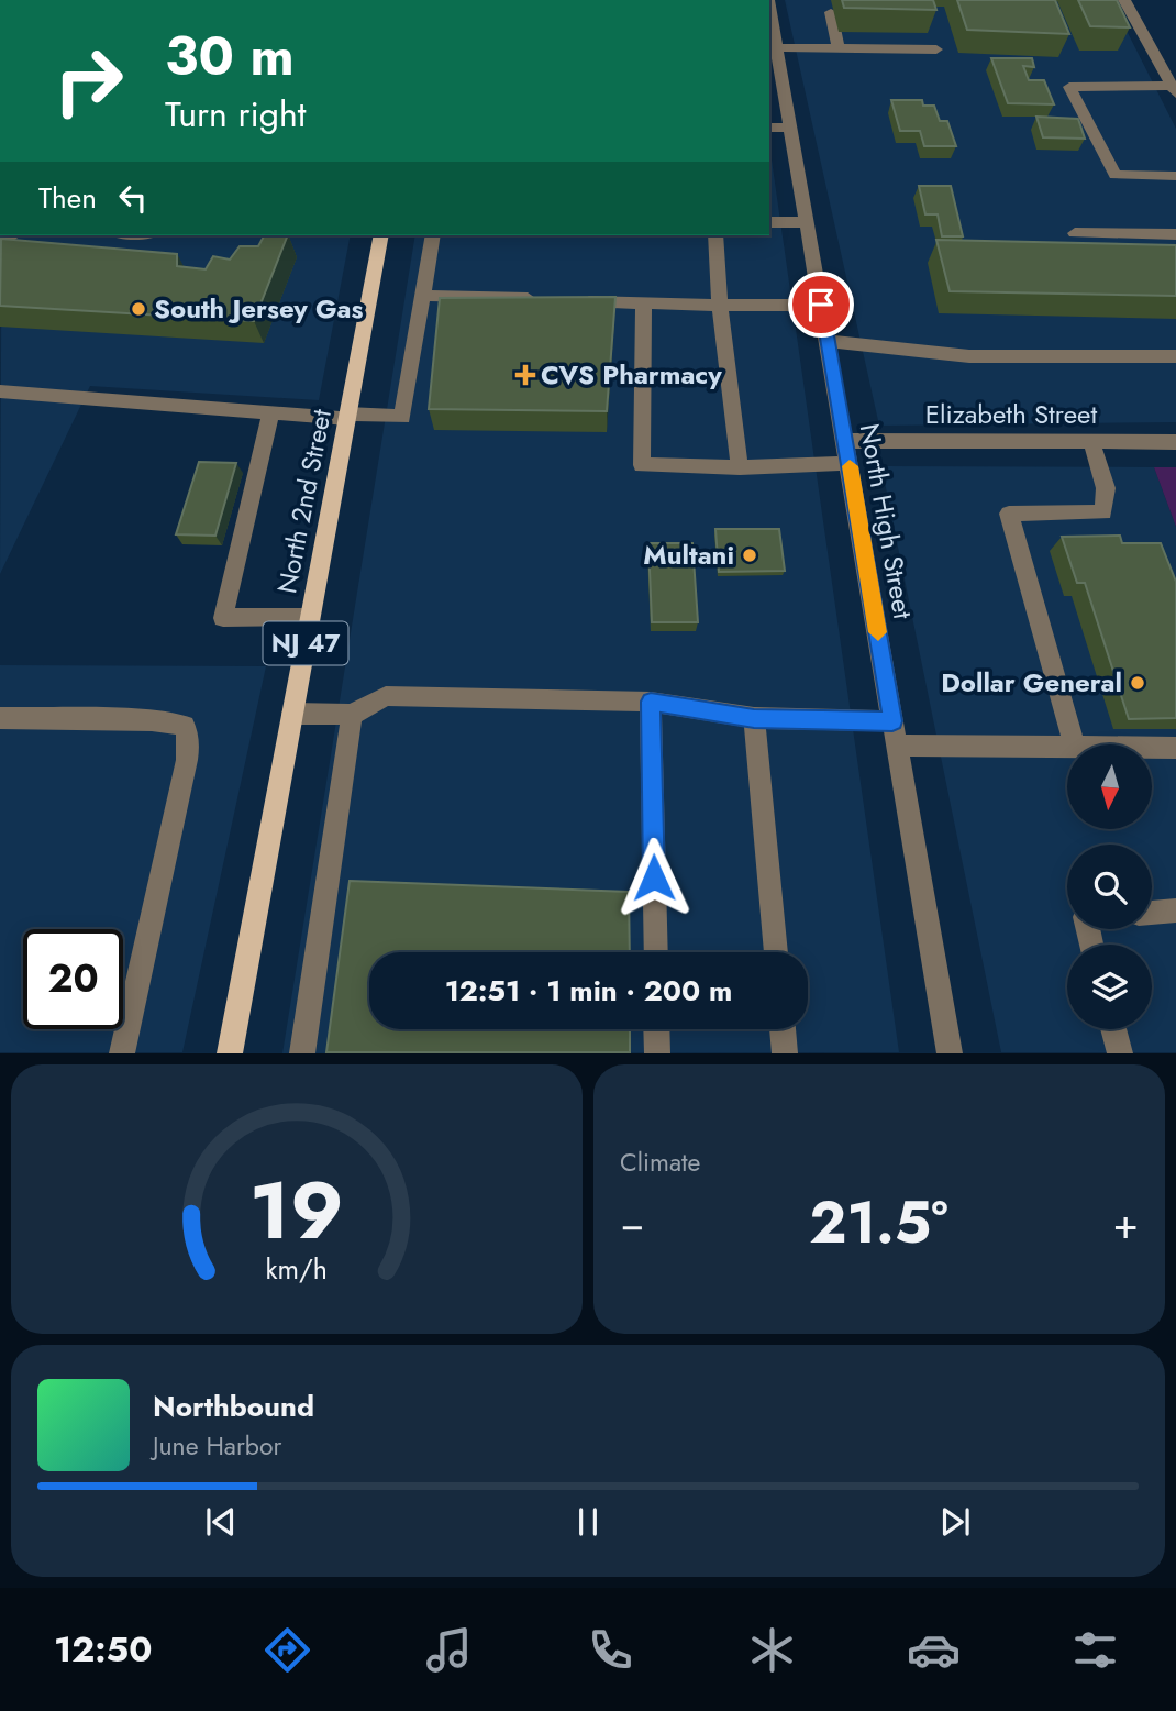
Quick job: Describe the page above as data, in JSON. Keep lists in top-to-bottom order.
{
  "streets": {
    "main road": ["North 2nd Street", "NJ 47"],
    "street": ["Elizabeth Street", "North High Street"]
  },
  "crossings": [
    ["Elizabeth Street", "North High Street"]
  ],
  "places": {
    "other": ["South Jersey Gas", "Multani", "Dollar General"],
    "health": ["CVS Pharmacy"]
  },
  "north": "bottom",
  "page": {
    "turn": ["30 m", "Turn right"],
    "then": "Then",
    "limit": "20",
    "trip": "12:51 · 1 min · 200 m",
    "tile": "Climate",
    "heat": ["−", "21.5°", "+"],
    "song": ["Northbound", "June Harbor"],
    "tabs": "12:50",
    "gauge": ["19", "km/h"]
  }
}
